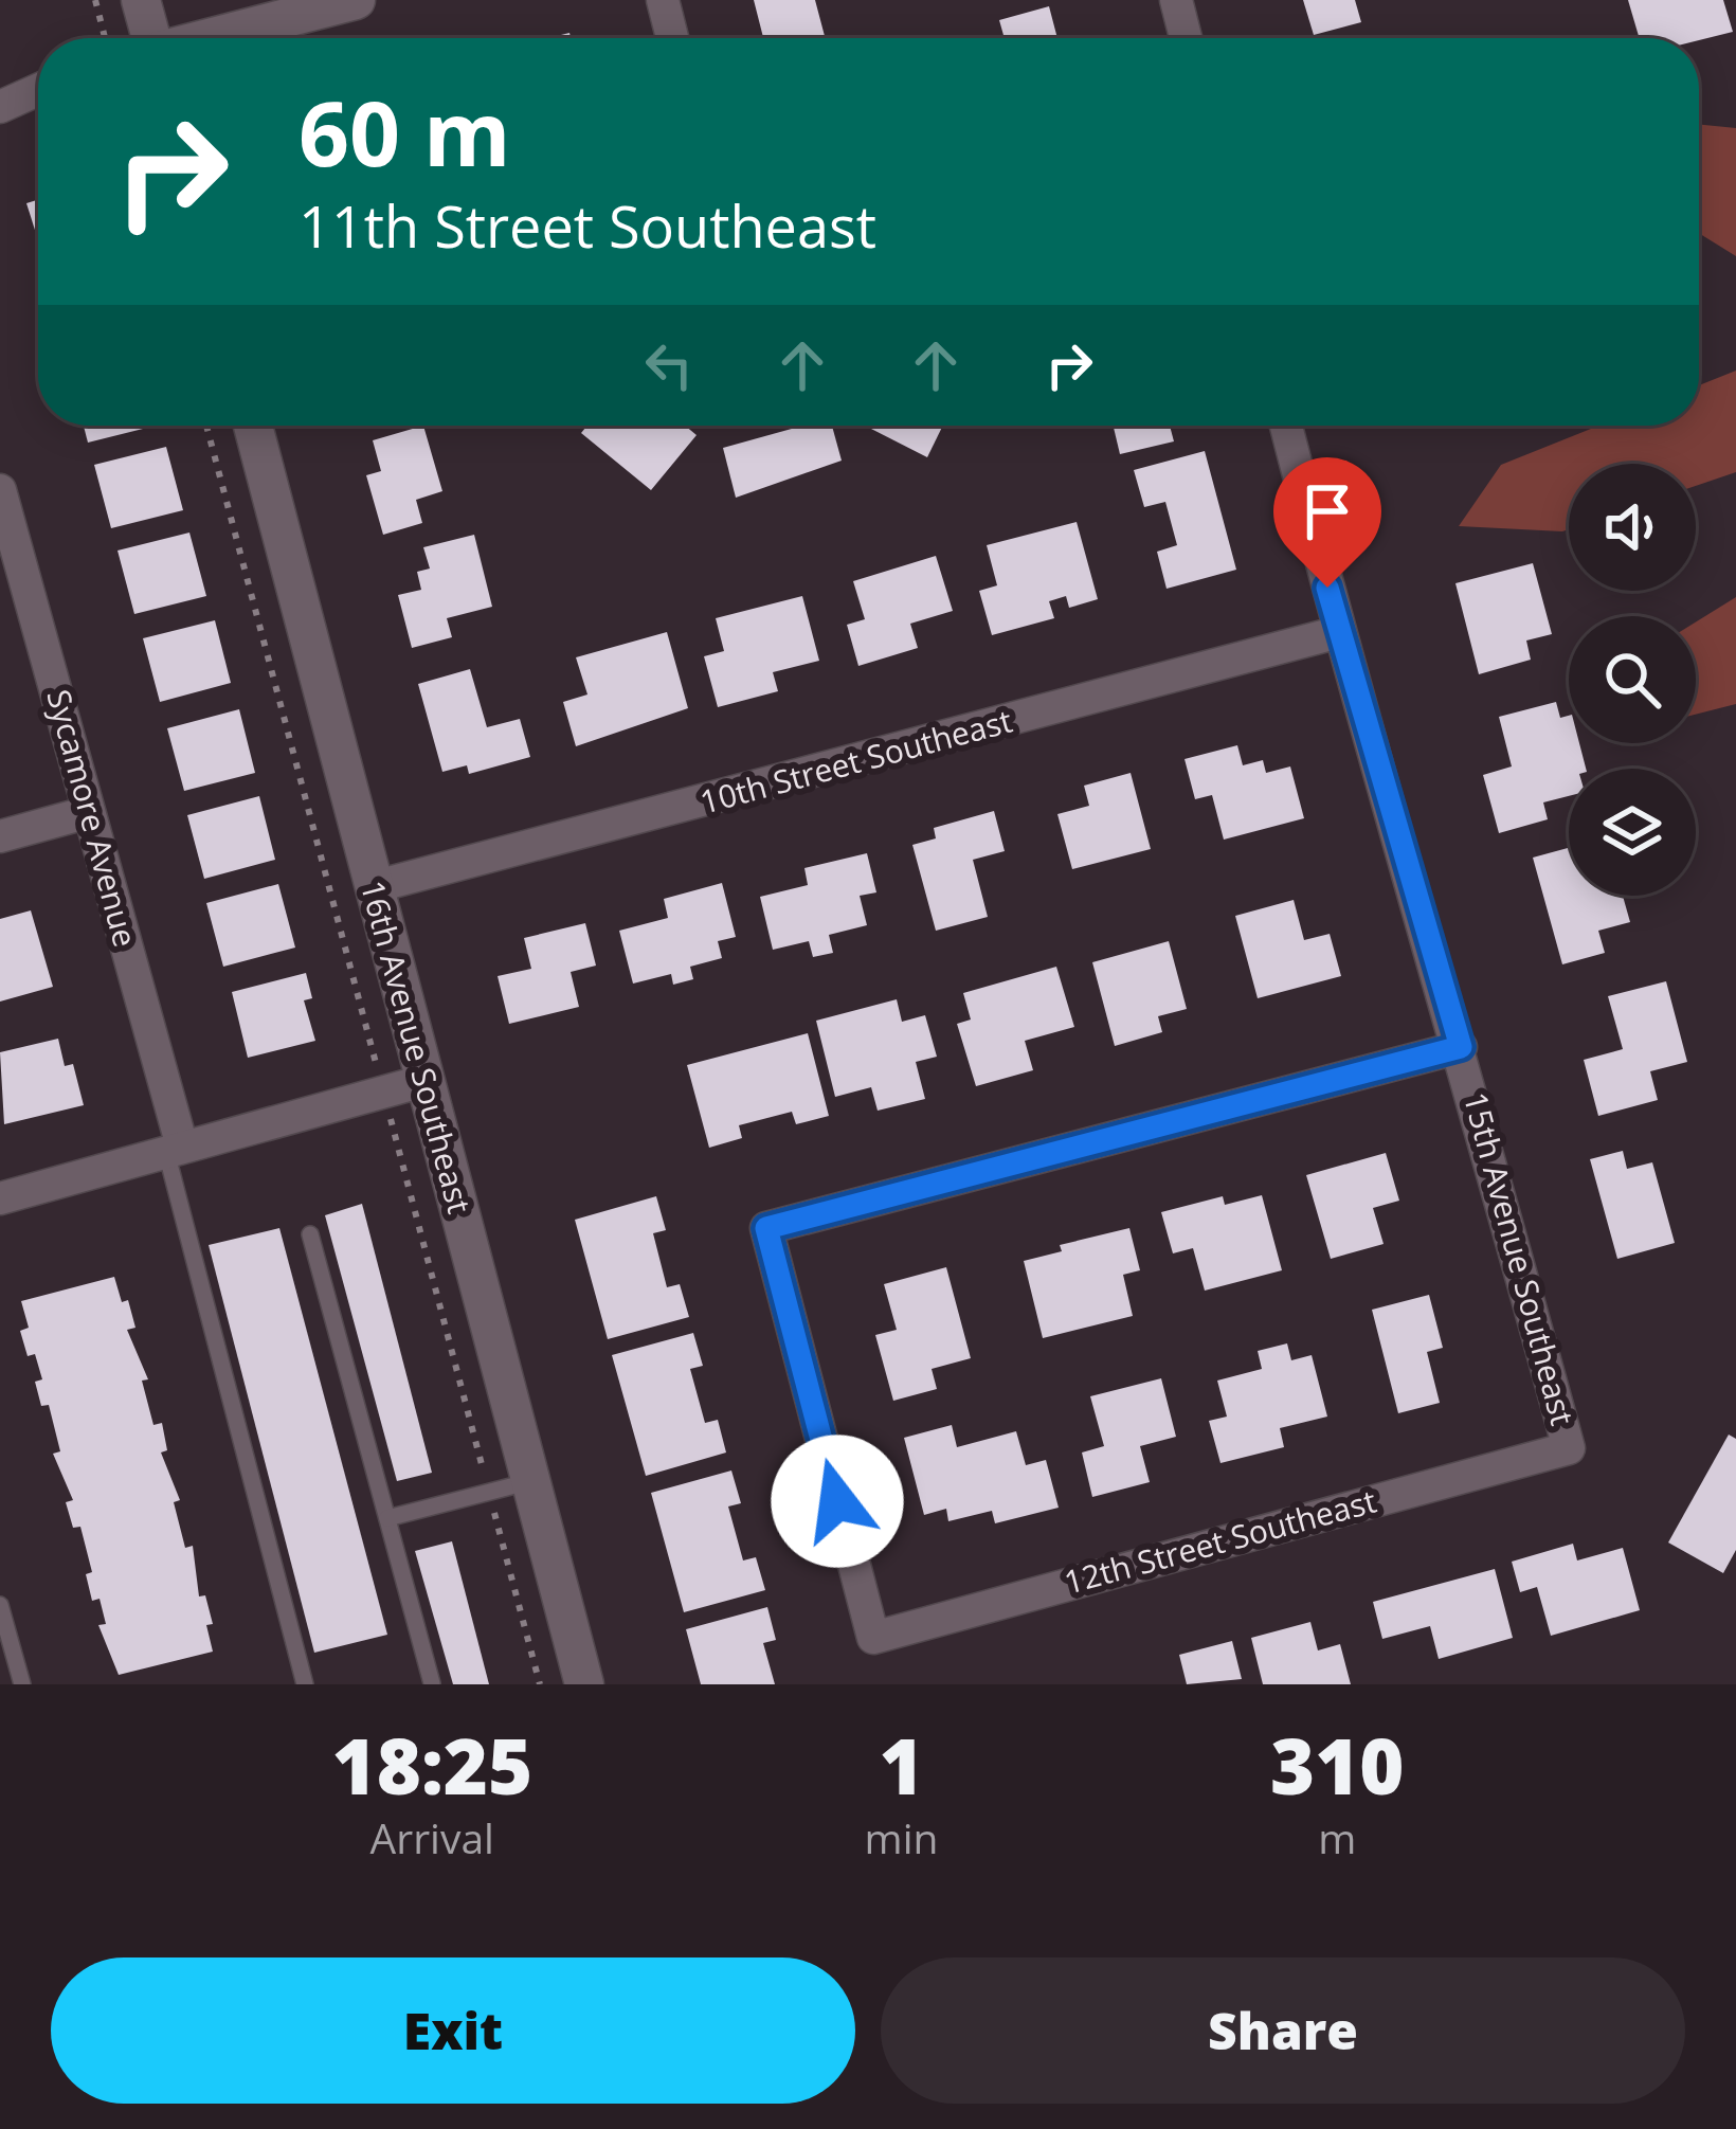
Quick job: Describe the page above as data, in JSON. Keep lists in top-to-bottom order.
{
  "streets": {
    "street": [
      "10th Street Southeast",
      "Sycamore Avenue",
      "16th Avenue Southeast",
      "15th Avenue Southeast",
      "12th Street Southeast"
    ]
  },
  "crossings": [
    ["10th Street Southeast", "16th Avenue Southeast"],
    ["10th Street Southeast", "15th Avenue Southeast"],
    ["15th Avenue Southeast", "12th Street Southeast"]
  ],
  "page": {
    "turn": ["60 m", "11th Street Southeast"],
    "eta": [
      "18:25",
      "Arrival",
      "1",
      "min",
      "310",
      "m"
    ],
    "buttons": ["Exit", "Share"]
  }
}
